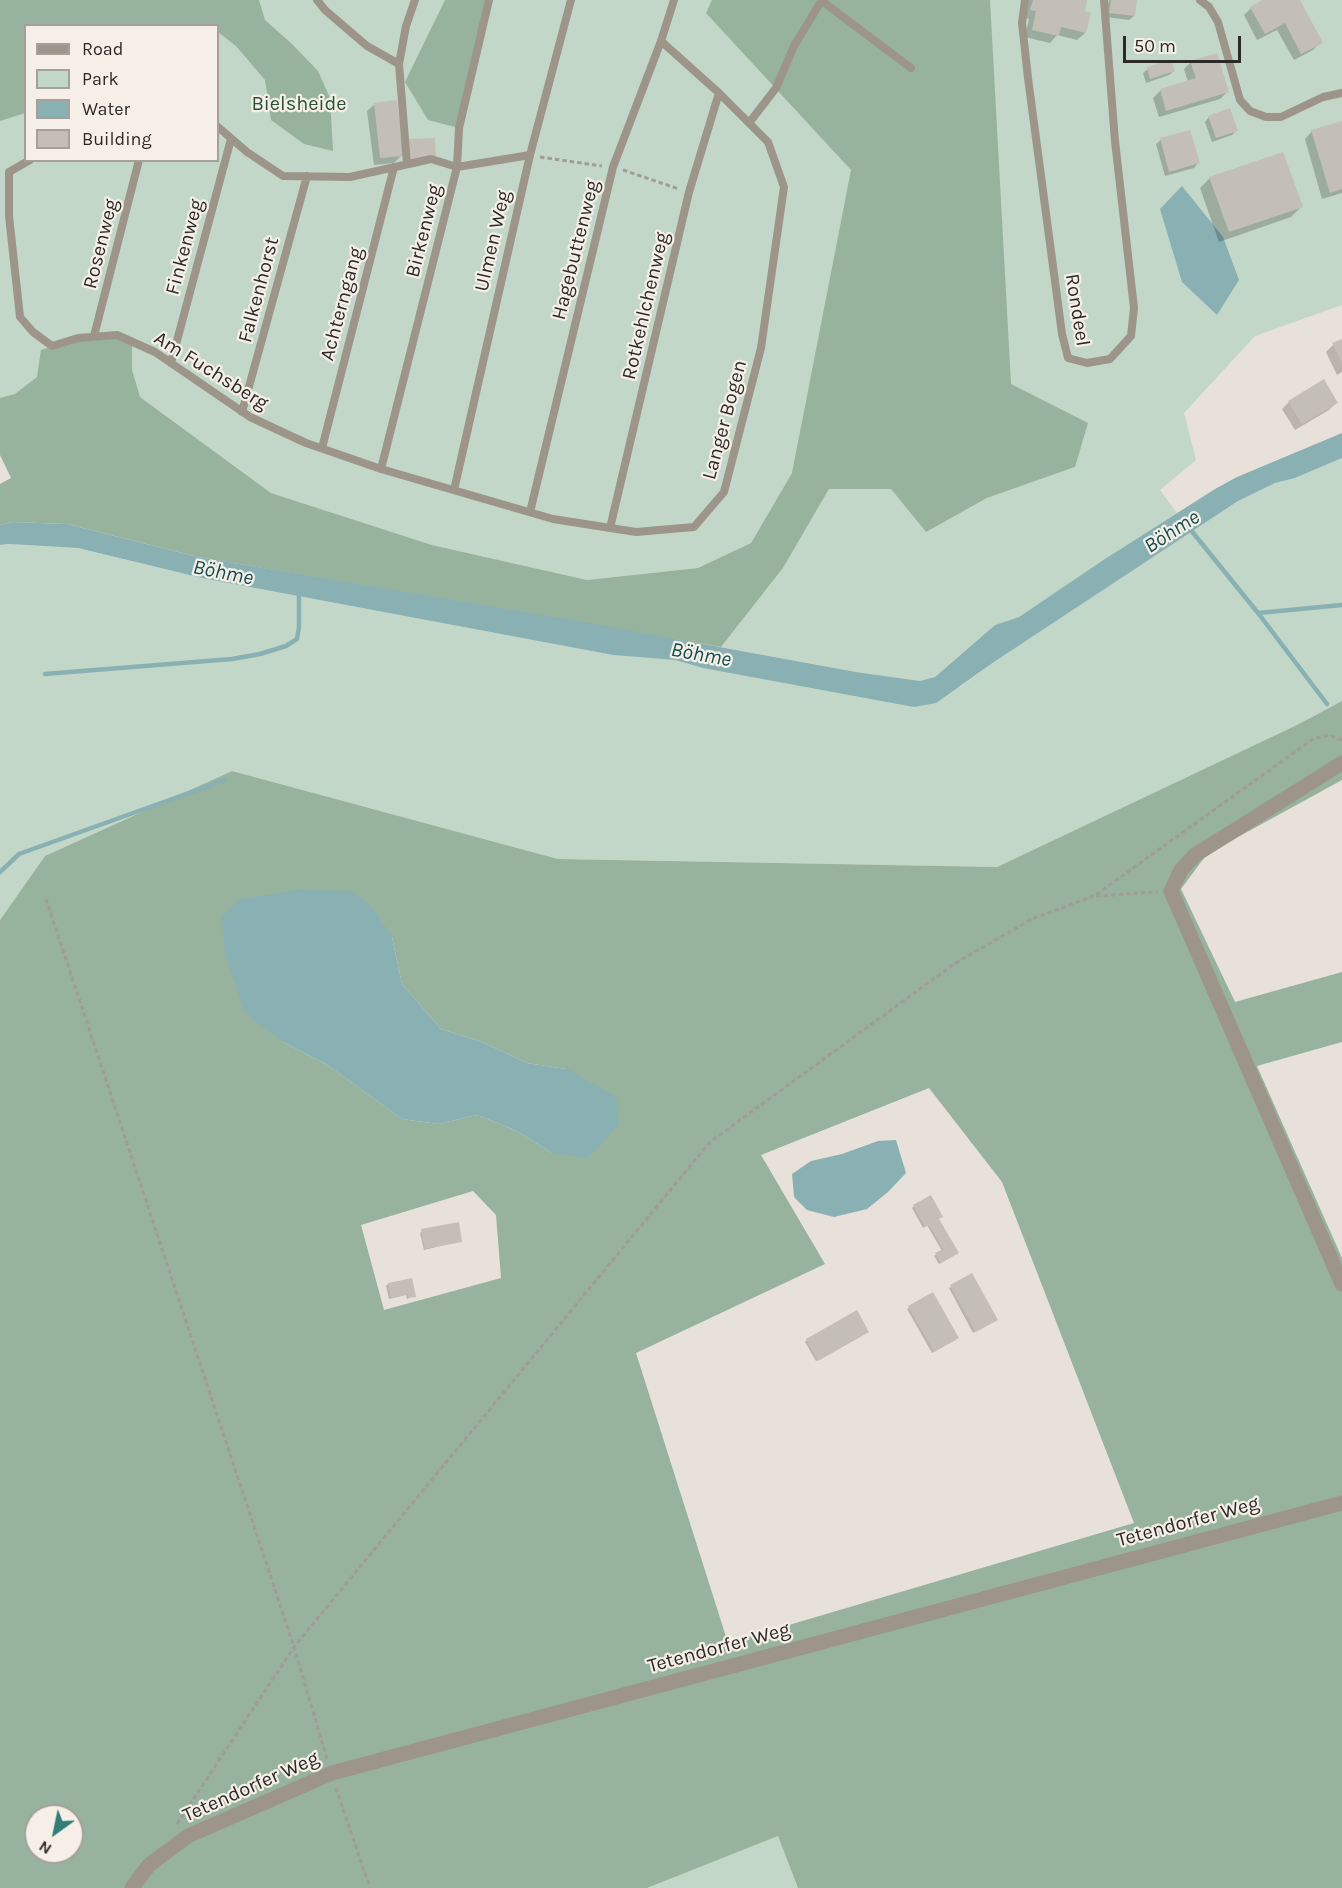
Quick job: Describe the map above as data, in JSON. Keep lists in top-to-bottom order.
{
  "streets": {
    "street": ["Tetendorfer Weg"],
    "lane": [
      "Birkenweg",
      "Ulmen Weg",
      "Rosenweg",
      "Finkenweg",
      "Hagebuttenweg",
      "Falkenhorst",
      "Achterngang",
      "Rotkehlchenweg",
      "Rondeel",
      "Am Fuchsberg",
      "Langer Bogen"
    ]
  },
  "crossings": [
    ["Birkenweg", "Am Fuchsberg"],
    ["Birkenweg", "Langer Bogen"],
    ["Ulmen Weg", "Langer Bogen"],
    ["Rosenweg", "Am Fuchsberg"],
    ["Finkenweg", "Am Fuchsberg"],
    ["Hagebuttenweg", "Langer Bogen"],
    ["Falkenhorst", "Am Fuchsberg"],
    ["Achterngang", "Am Fuchsberg"],
    ["Rotkehlchenweg", "Langer Bogen"],
    ["Am Fuchsberg", "Langer Bogen"]
  ],
  "water": ["Böhme"],
  "parks": ["Bielsheide"],
  "legend": [
    "Road",
    "Park",
    "Water",
    "Building"
  ],
  "scale_bar": "50 m",
  "north": "bottom left"
}
